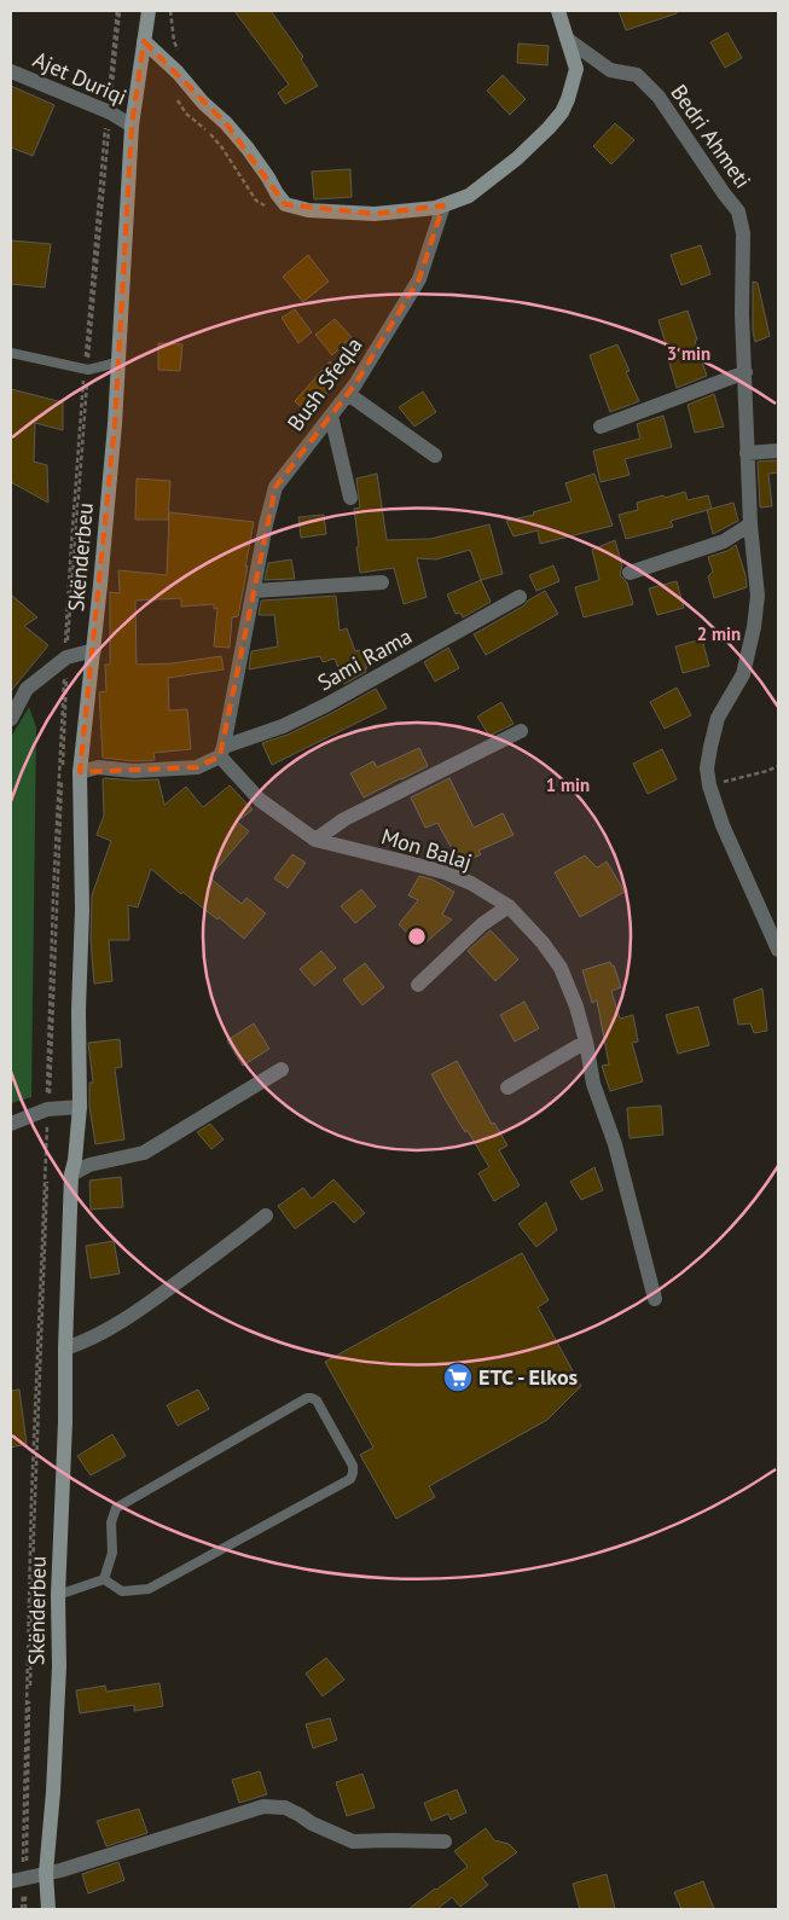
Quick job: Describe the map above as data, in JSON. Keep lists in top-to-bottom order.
{
  "streets": {
    "main road": ["Skënderbeu"],
    "street": [
      "Ajet Duriqi",
      "Bedri Ahmeti",
      "Bush Sfeqla",
      "Sami Rama",
      "Mon Balaj"
    ]
  },
  "crossings": [
    ["Ajet Duriqi", "Skënderbeu"],
    ["Bush Sfeqla", "Sami Rama"],
    ["Bush Sfeqla", "Mon Balaj"],
    ["Sami Rama", "Mon Balaj"]
  ],
  "places": {
    "supermarket": ["ETC - Elkos"]
  },
  "rings": ["3 min", "2 min", "1 min"]
}
